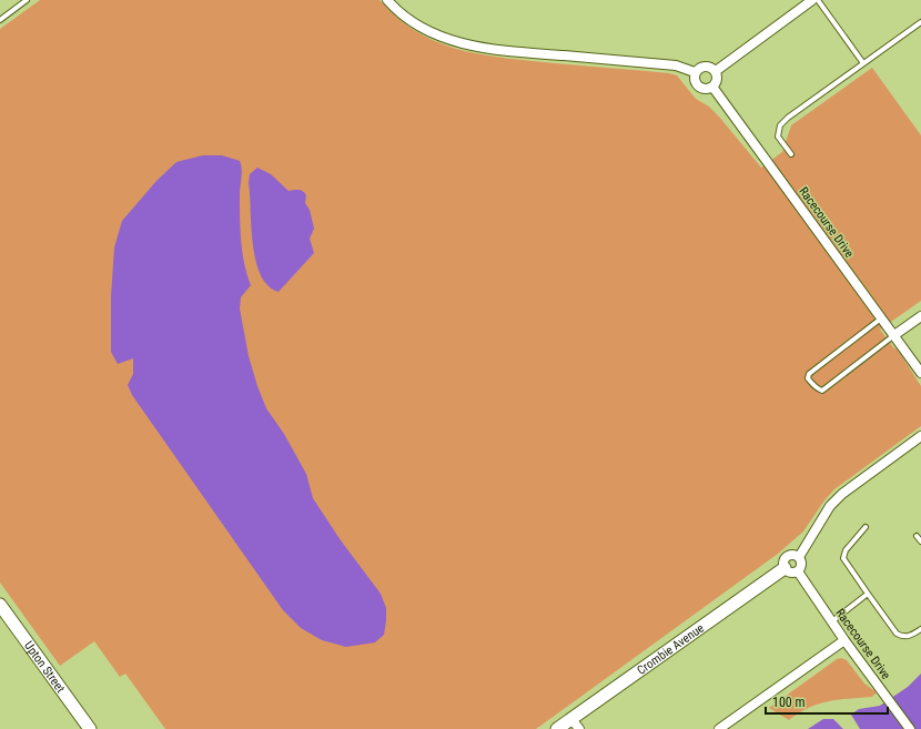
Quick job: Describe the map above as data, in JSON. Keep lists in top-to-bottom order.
{
  "streets": {
    "street": ["Racecourse Drive", "Crombie Avenue", "Upton Street"]
  },
  "crossings": [
    ["Racecourse Drive", "Crombie Avenue"]
  ],
  "scale_bar": "100 m"
}
